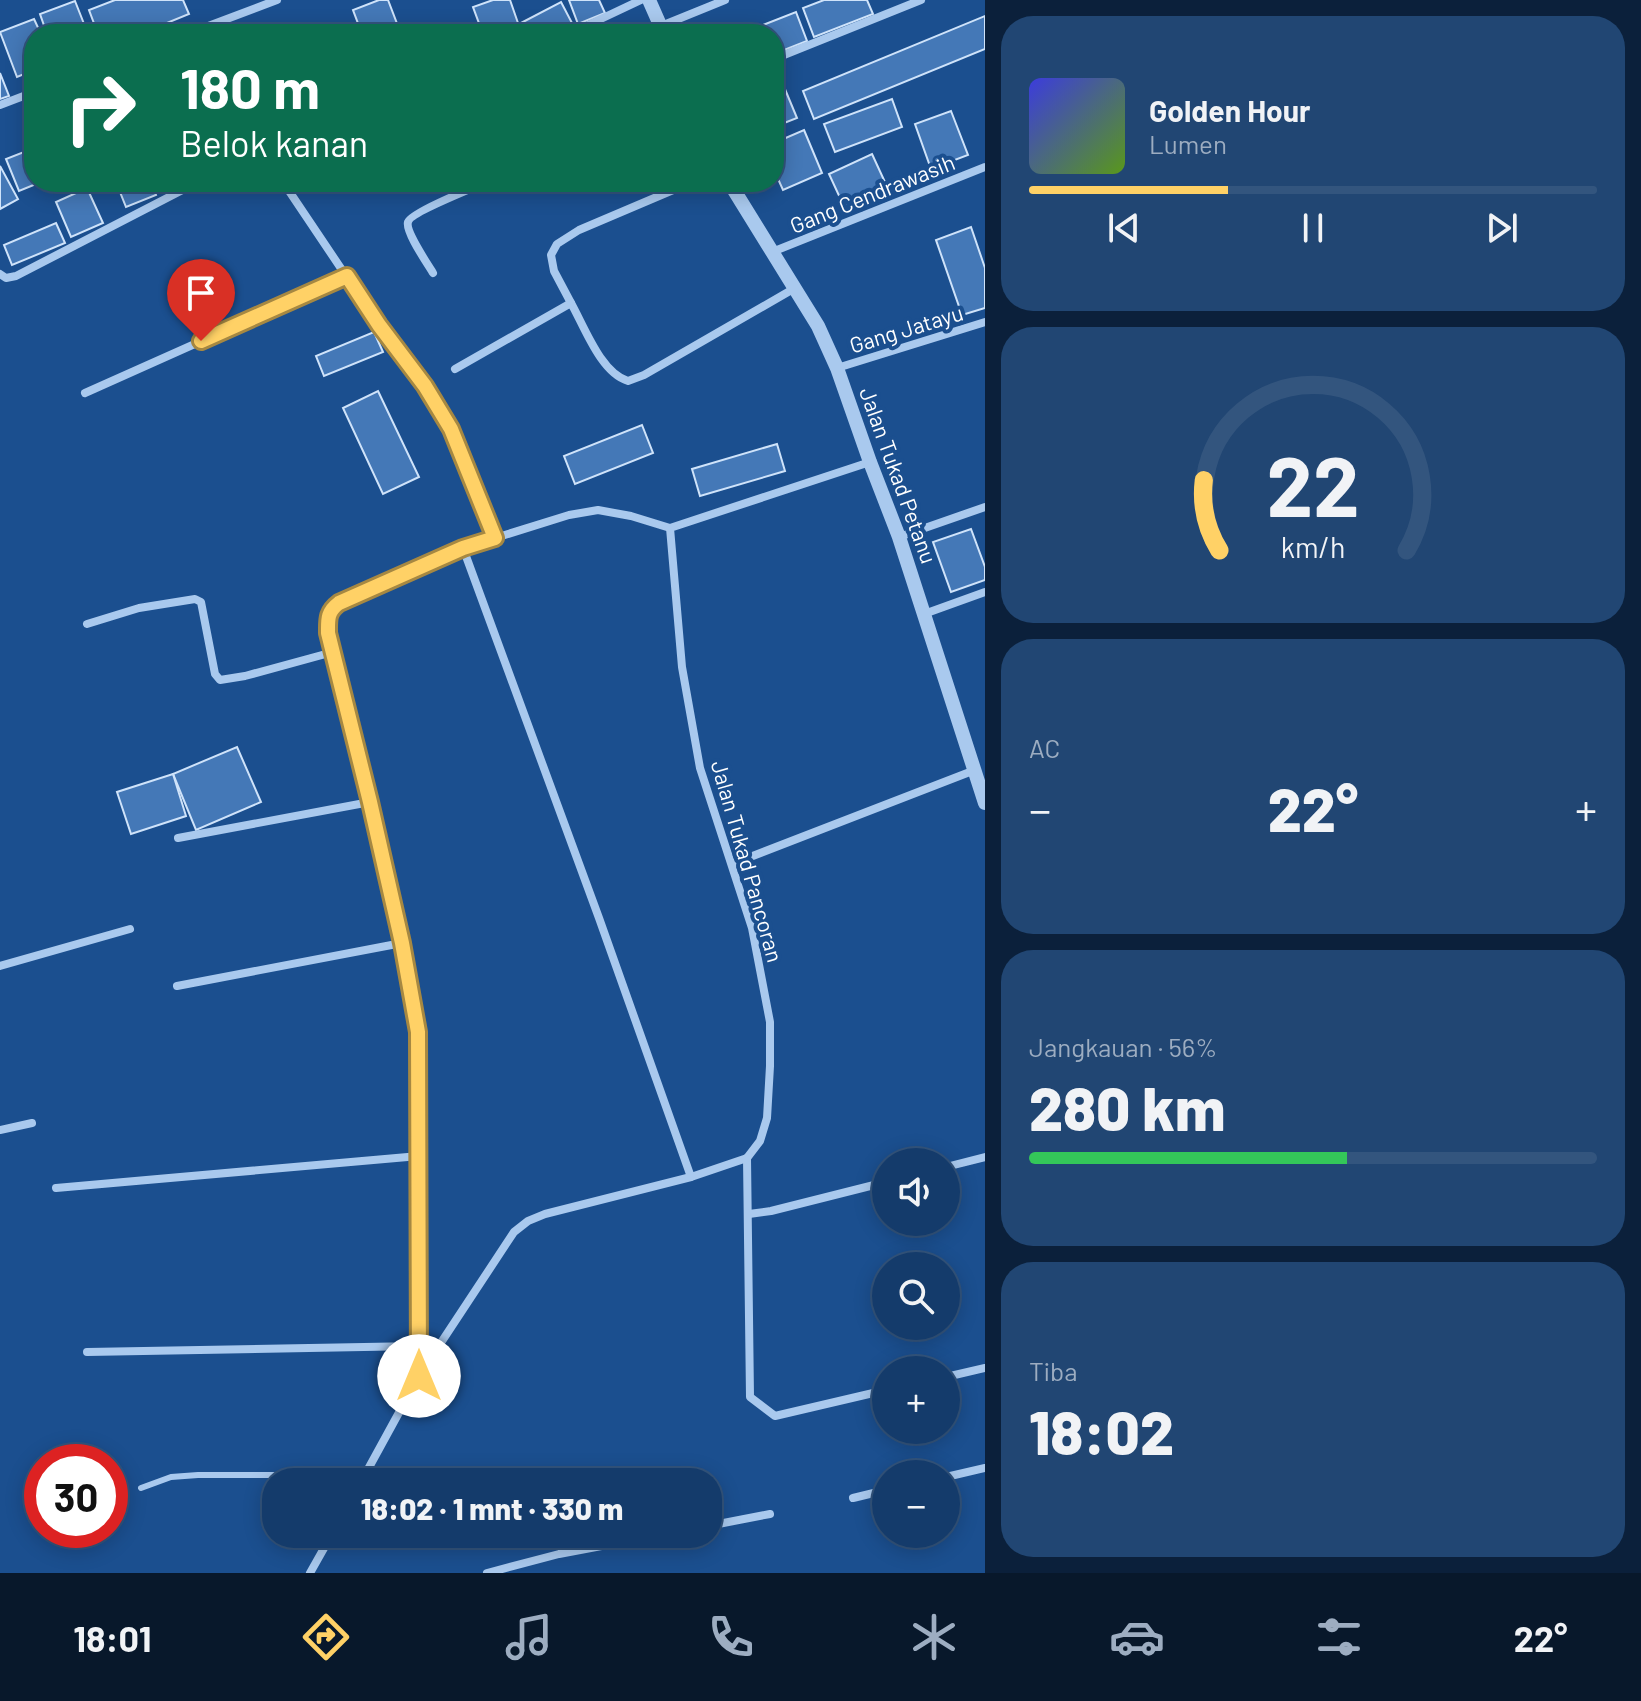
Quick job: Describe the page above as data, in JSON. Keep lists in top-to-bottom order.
{
  "streets": {
    "street": [
      "Gang Cendrawasih",
      "Gang Jatayu",
      "Jalan Tukad Petanu",
      "Jalan Tukad Pancoran"
    ]
  },
  "crossings": [
    ["Gang Cendrawasih", "Jalan Tukad Petanu"],
    ["Gang Jatayu", "Jalan Tukad Petanu"]
  ],
  "page": {
    "turn": ["180 m", "Belok kanan"],
    "song": ["Golden Hour", "Lumen"],
    "tile": [
      "AC",
      ["Jangkauan · 56%", "280 km"],
      ["Tiba", "18:02"]
    ],
    "heat": ["−", "22°", "+"],
    "map_buttons": ["+", "−"],
    "limit": "30",
    "trip": "18:02 · 1 mnt · 330 m",
    "tabs": ["18:01", "22°"],
    "gauge": ["22", "km/h"]
  }
}
